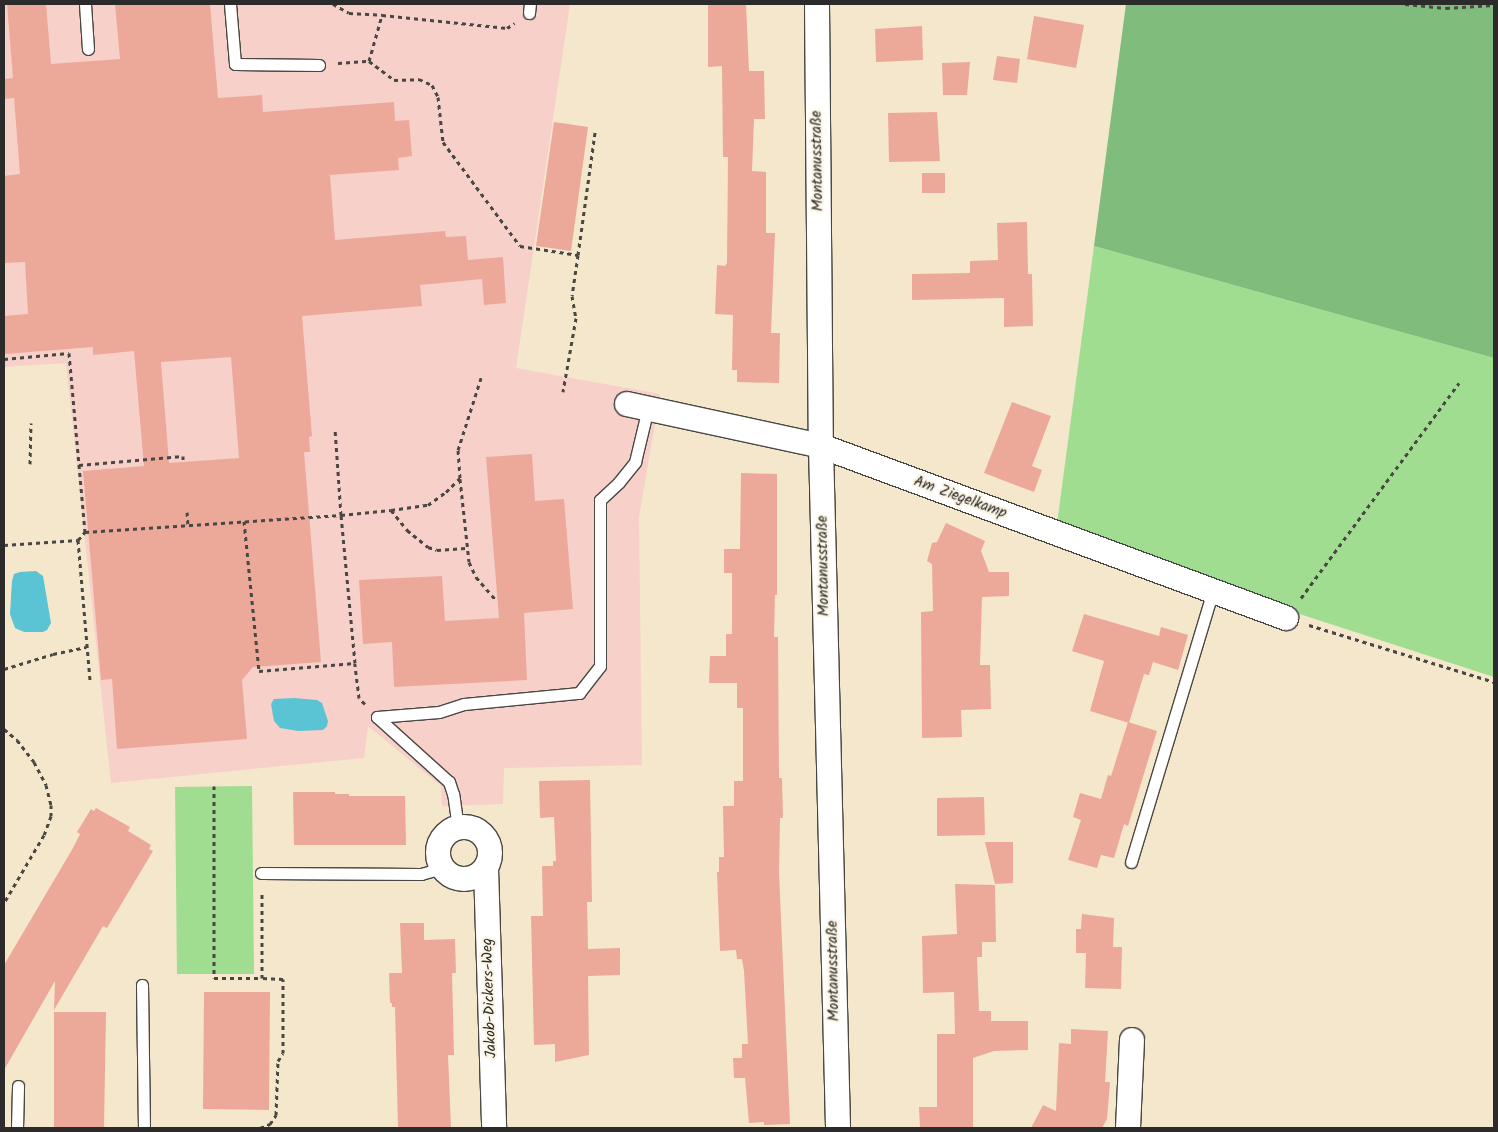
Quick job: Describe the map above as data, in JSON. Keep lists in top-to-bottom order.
{
  "streets": {
    "street": ["Montanusstraße", "Am Ziegelkamp", "Jakob-Dickers-Weg"]
  },
  "crossings": [
    ["Montanusstraße", "Am Ziegelkamp"]
  ]
}
